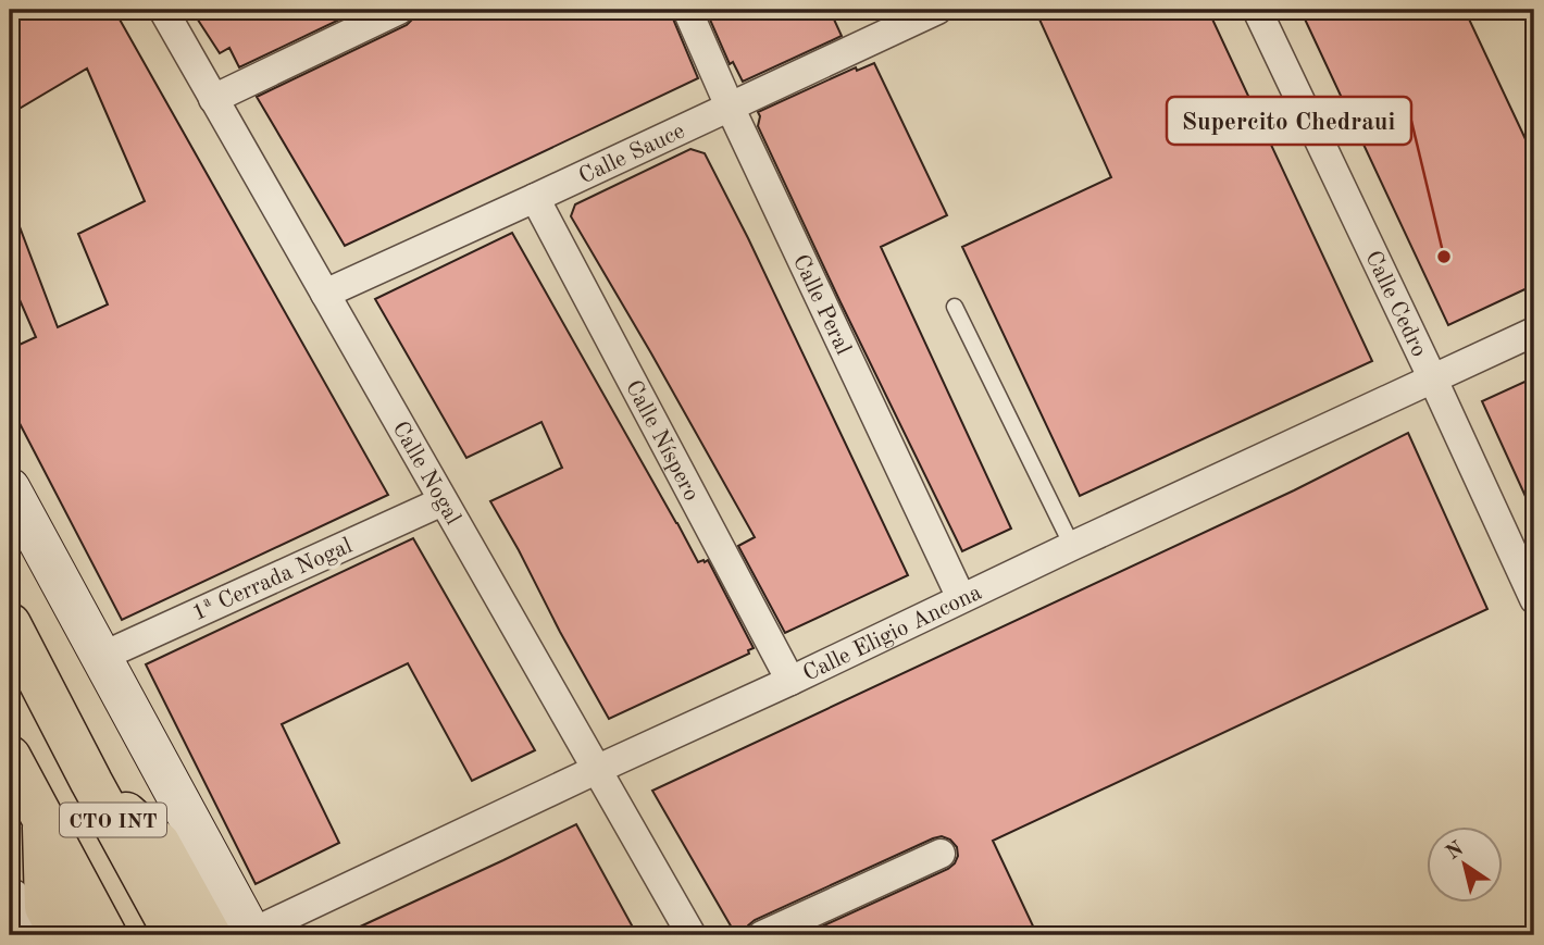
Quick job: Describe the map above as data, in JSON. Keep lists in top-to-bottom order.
{
  "streets": {
    "highway": ["CTO INT"],
    "street": [
      "Calle Sauce",
      "Calle Peral",
      "Calle Cedro",
      "Calle Níspero",
      "Calle Nogal",
      "1ª Cerrada Nogal",
      "Calle Eligio Ancona"
    ]
  },
  "crossings": [
    ["Calle Sauce", "Calle Peral"],
    ["Calle Sauce", "Calle Níspero"],
    ["Calle Sauce", "Calle Nogal"],
    ["Calle Peral", "Calle Eligio Ancona"],
    ["Calle Cedro", "Calle Eligio Ancona"],
    ["Calle Níspero", "Calle Eligio Ancona"],
    ["Calle Nogal", "1ª Cerrada Nogal"],
    ["Calle Nogal", "Calle Eligio Ancona"],
    ["1ª Cerrada Nogal", "CTO INT"],
    ["Calle Eligio Ancona", "CTO INT"]
  ],
  "places": ["Supercito Chedraui"],
  "north": "top left"
}
